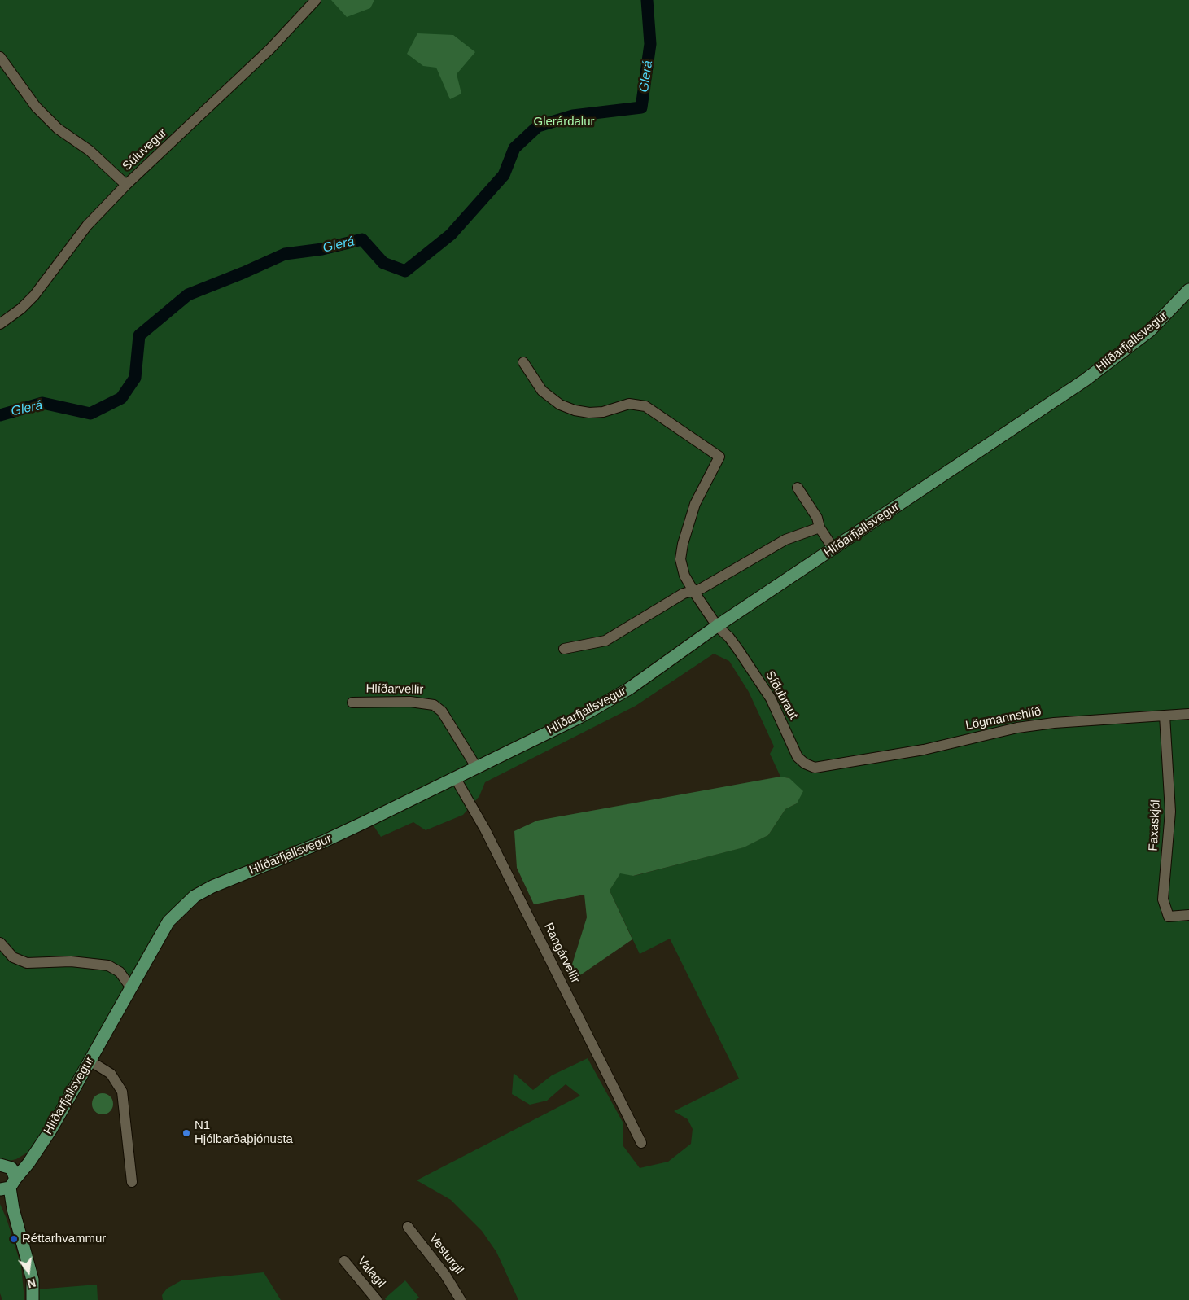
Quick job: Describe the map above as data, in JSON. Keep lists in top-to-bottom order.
{
  "streets": {
    "main road": ["Hlíðarfjallsvegur"],
    "street": [
      "Súluvegur",
      "Hlíðarvellir",
      "Síðubraut",
      "Lögmannshlíð",
      "Faxaskjól",
      "Rangárvellir",
      "Vesturgil",
      "Valagil"
    ]
  },
  "crossings": [
    ["Hlíðarfjallsvegur", "Hlíðarvellir"],
    ["Hlíðarfjallsvegur", "Síðubraut"],
    ["Hlíðarfjallsvegur", "Rangárvellir"],
    ["Síðubraut", "Lögmannshlíð"],
    ["Lögmannshlíð", "Faxaskjól"]
  ],
  "water": ["Glerá"],
  "parks": ["Glerárdalur"],
  "places": ["N1 Hjólbarðaþjónusta", "Réttarhvammur"],
  "north": "bottom"
}
